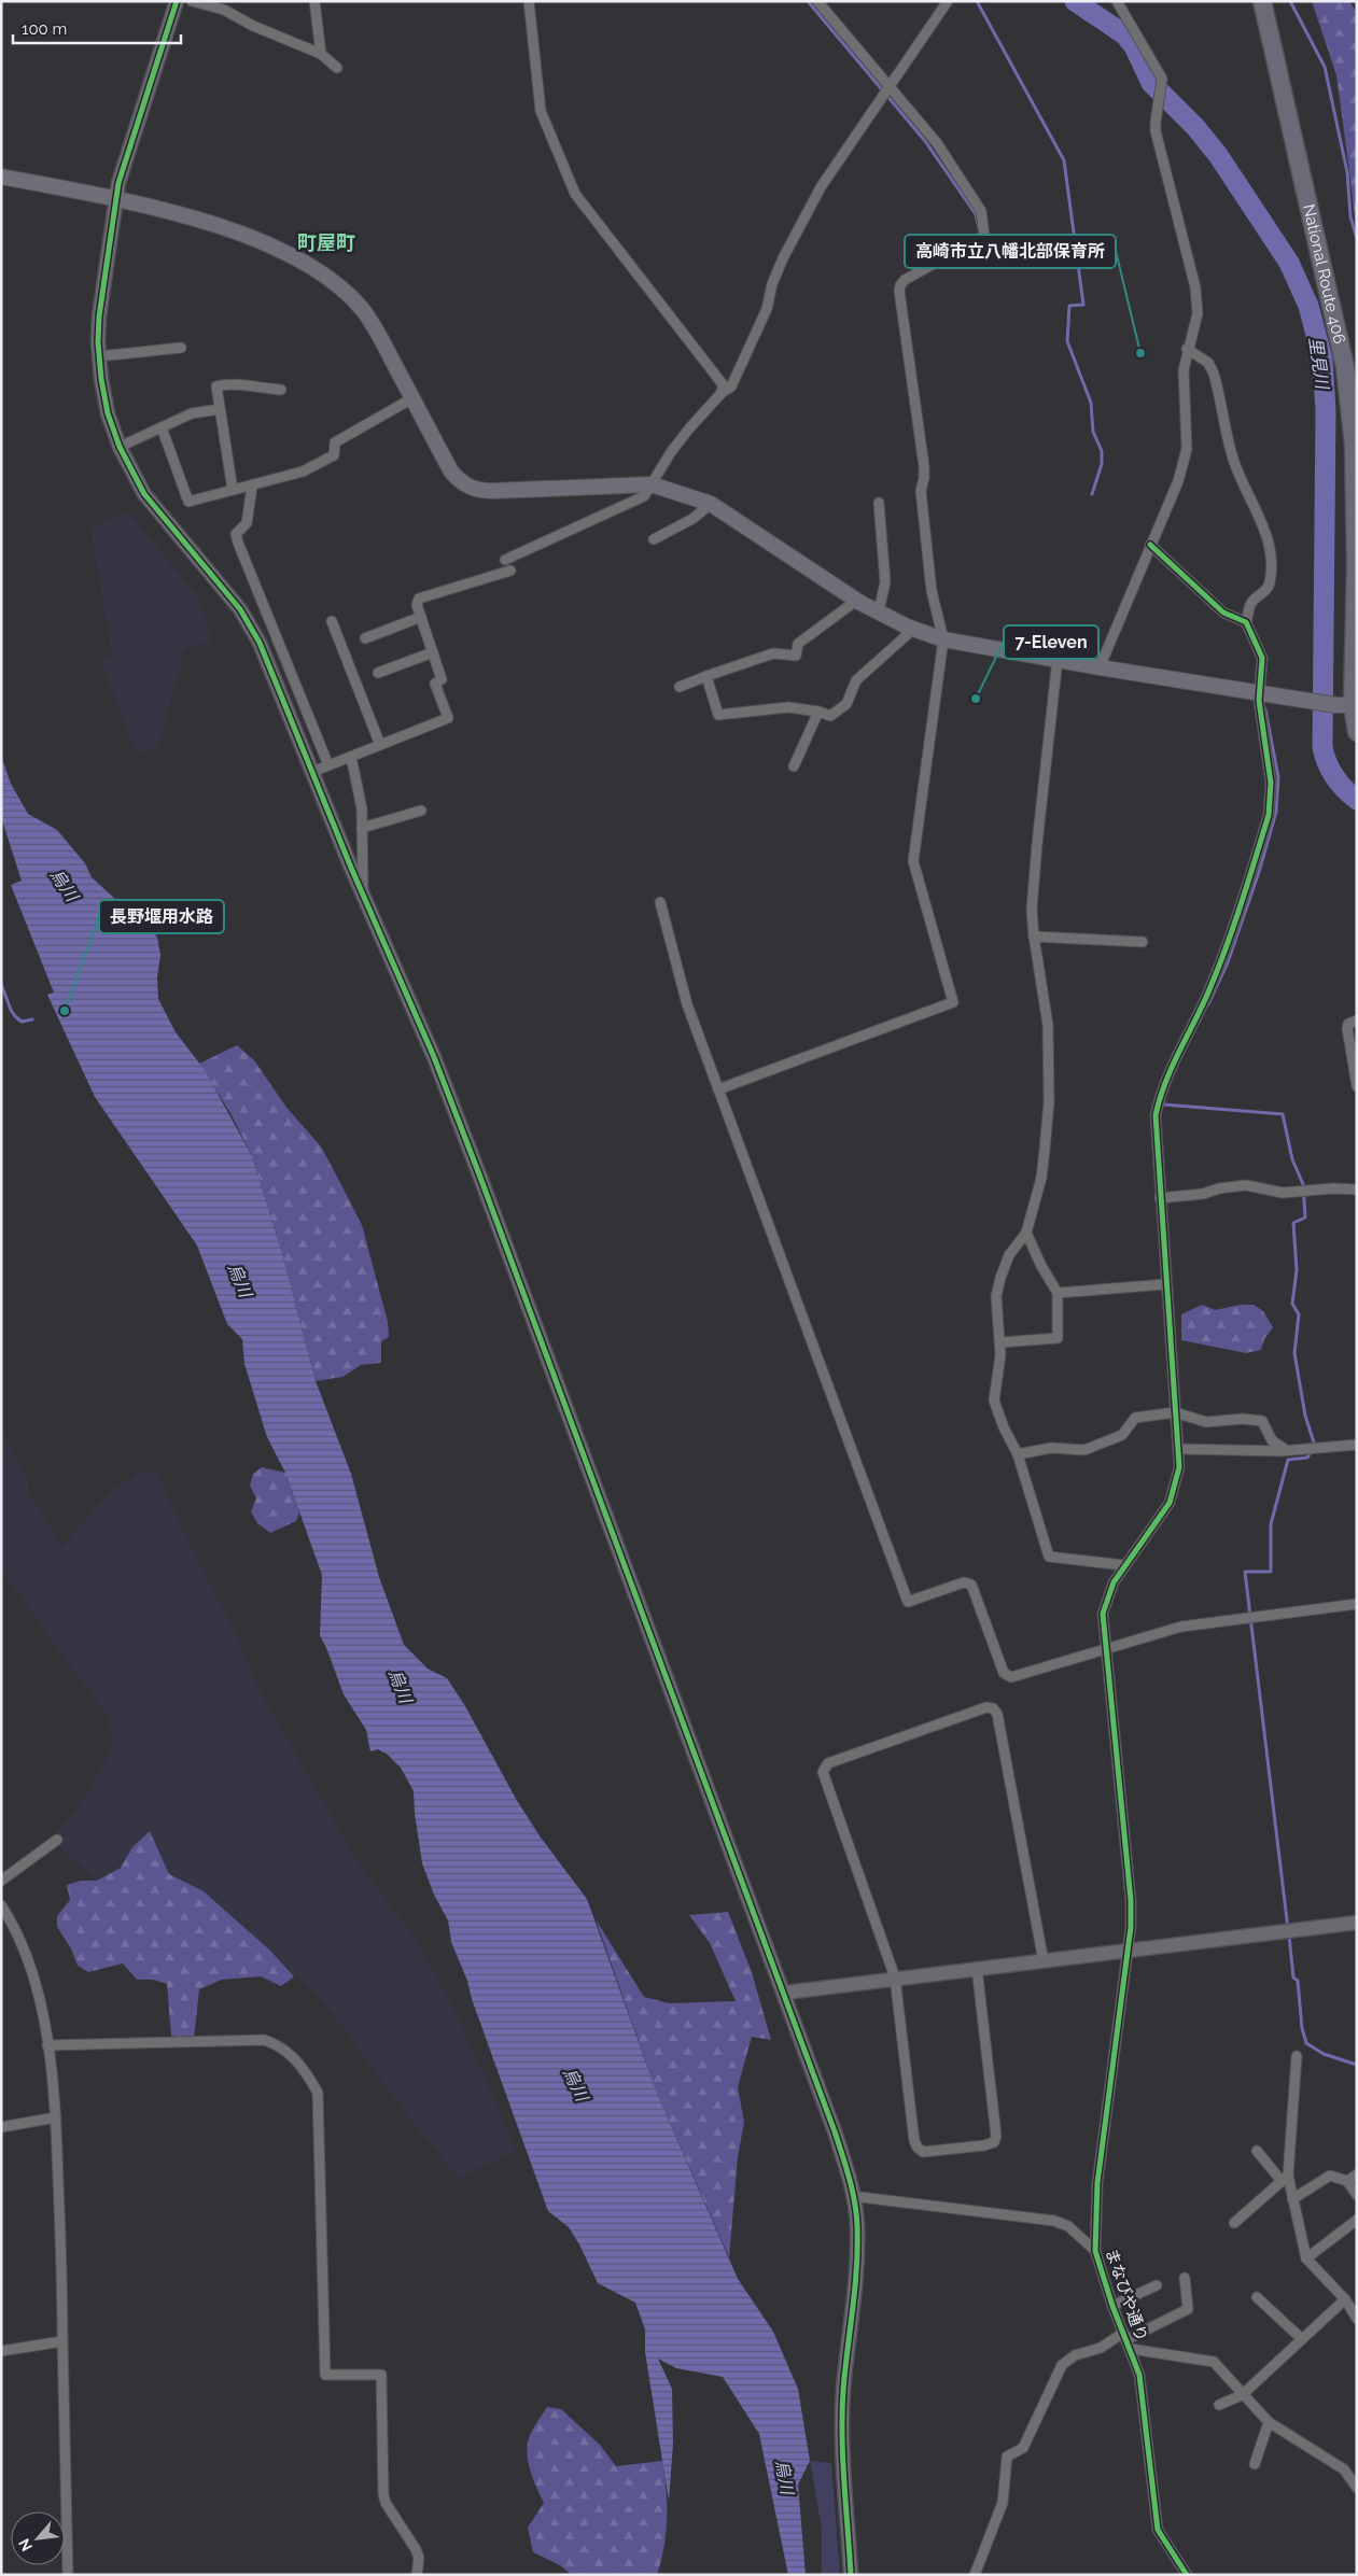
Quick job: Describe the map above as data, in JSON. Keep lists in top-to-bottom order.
{
  "streets": {
    "highway": ["National Route 406"],
    "street": ["まなびや通り"]
  },
  "districts": ["町屋町"],
  "water": ["里見川", "烏川"],
  "places": ["高崎市立八幡北部保育所", "7-Eleven", "長野堰用水路"],
  "scale_bar": "100 m",
  "north": "bottom left"
}
